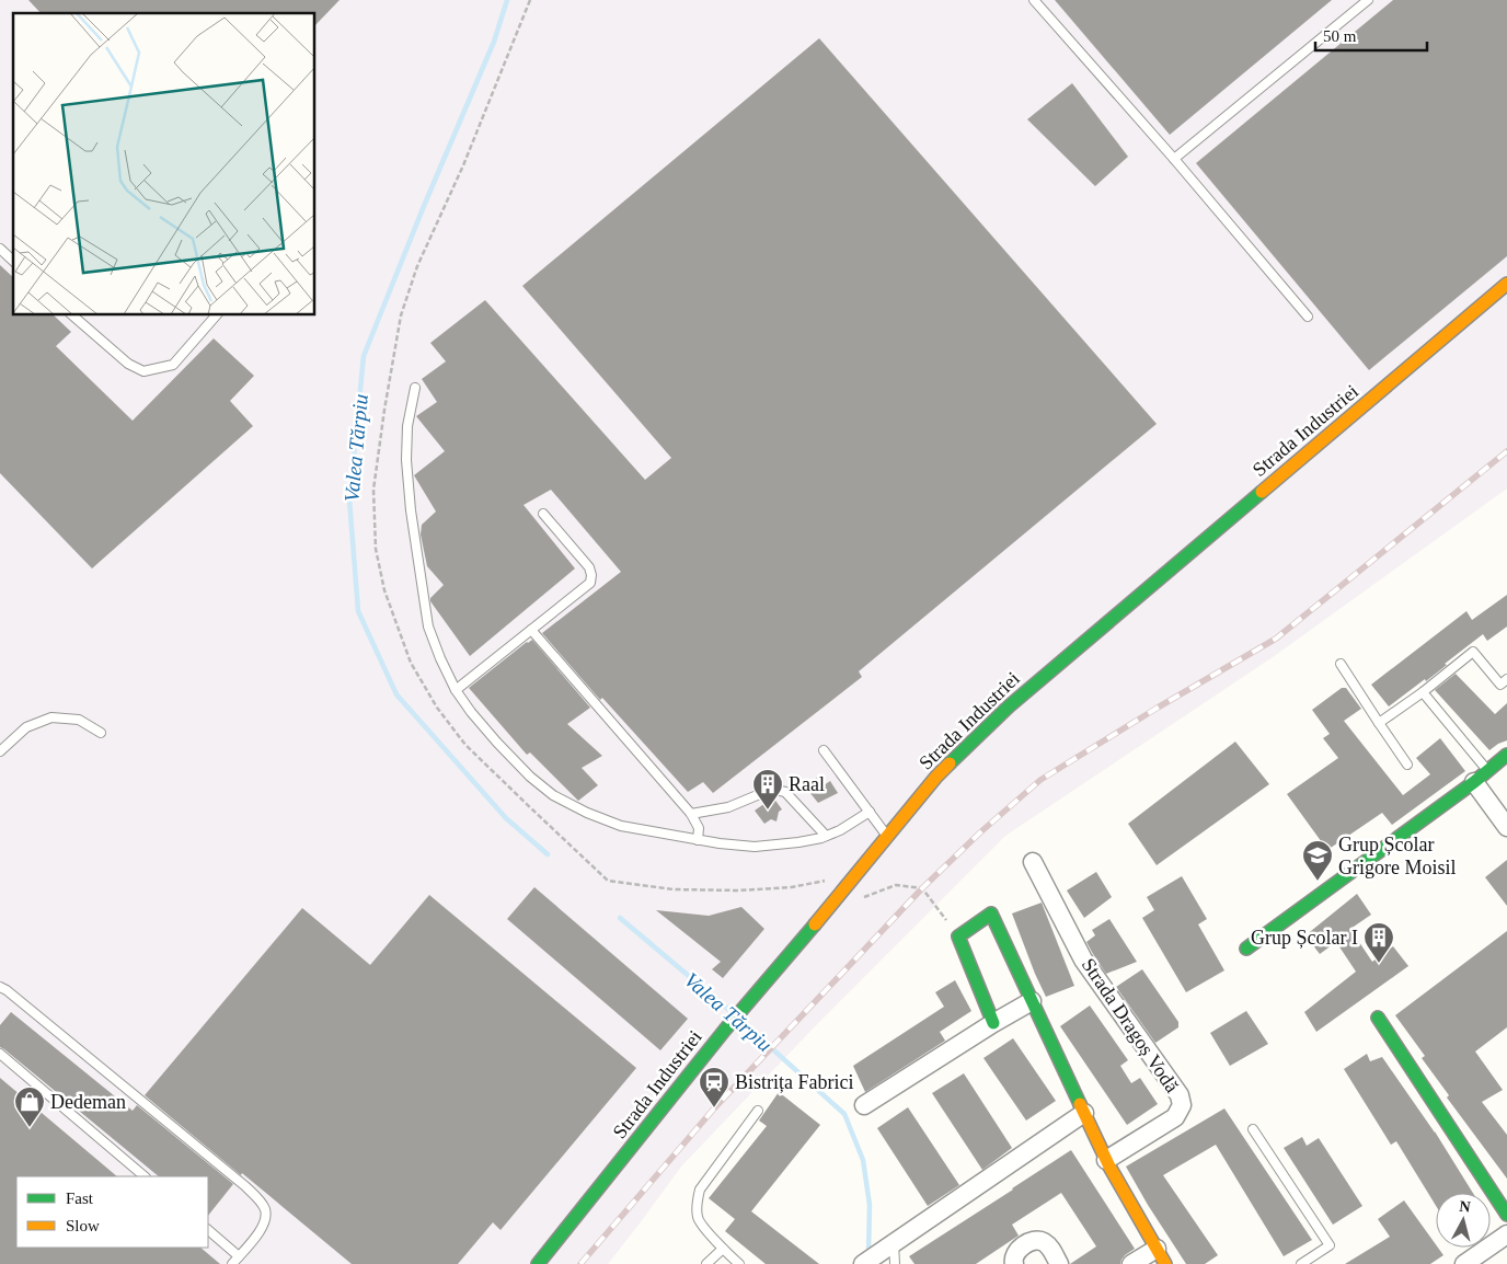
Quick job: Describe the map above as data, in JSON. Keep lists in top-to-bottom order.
{
  "streets": {
    "street": ["Strada Industriei", "Strada Dragoș Vodă"]
  },
  "water": ["Valea Tărpiu"],
  "places": {
    "building": ["Raal", "Grup Școlar I"],
    "school or university": ["Grup Școlar Grigore Moisil"],
    "station": ["Bistrița Fabrici"],
    "shop": ["Dedeman"]
  },
  "legend": ["Fast", "Slow"],
  "scale_bar": "50 m",
  "north": "top"
}
